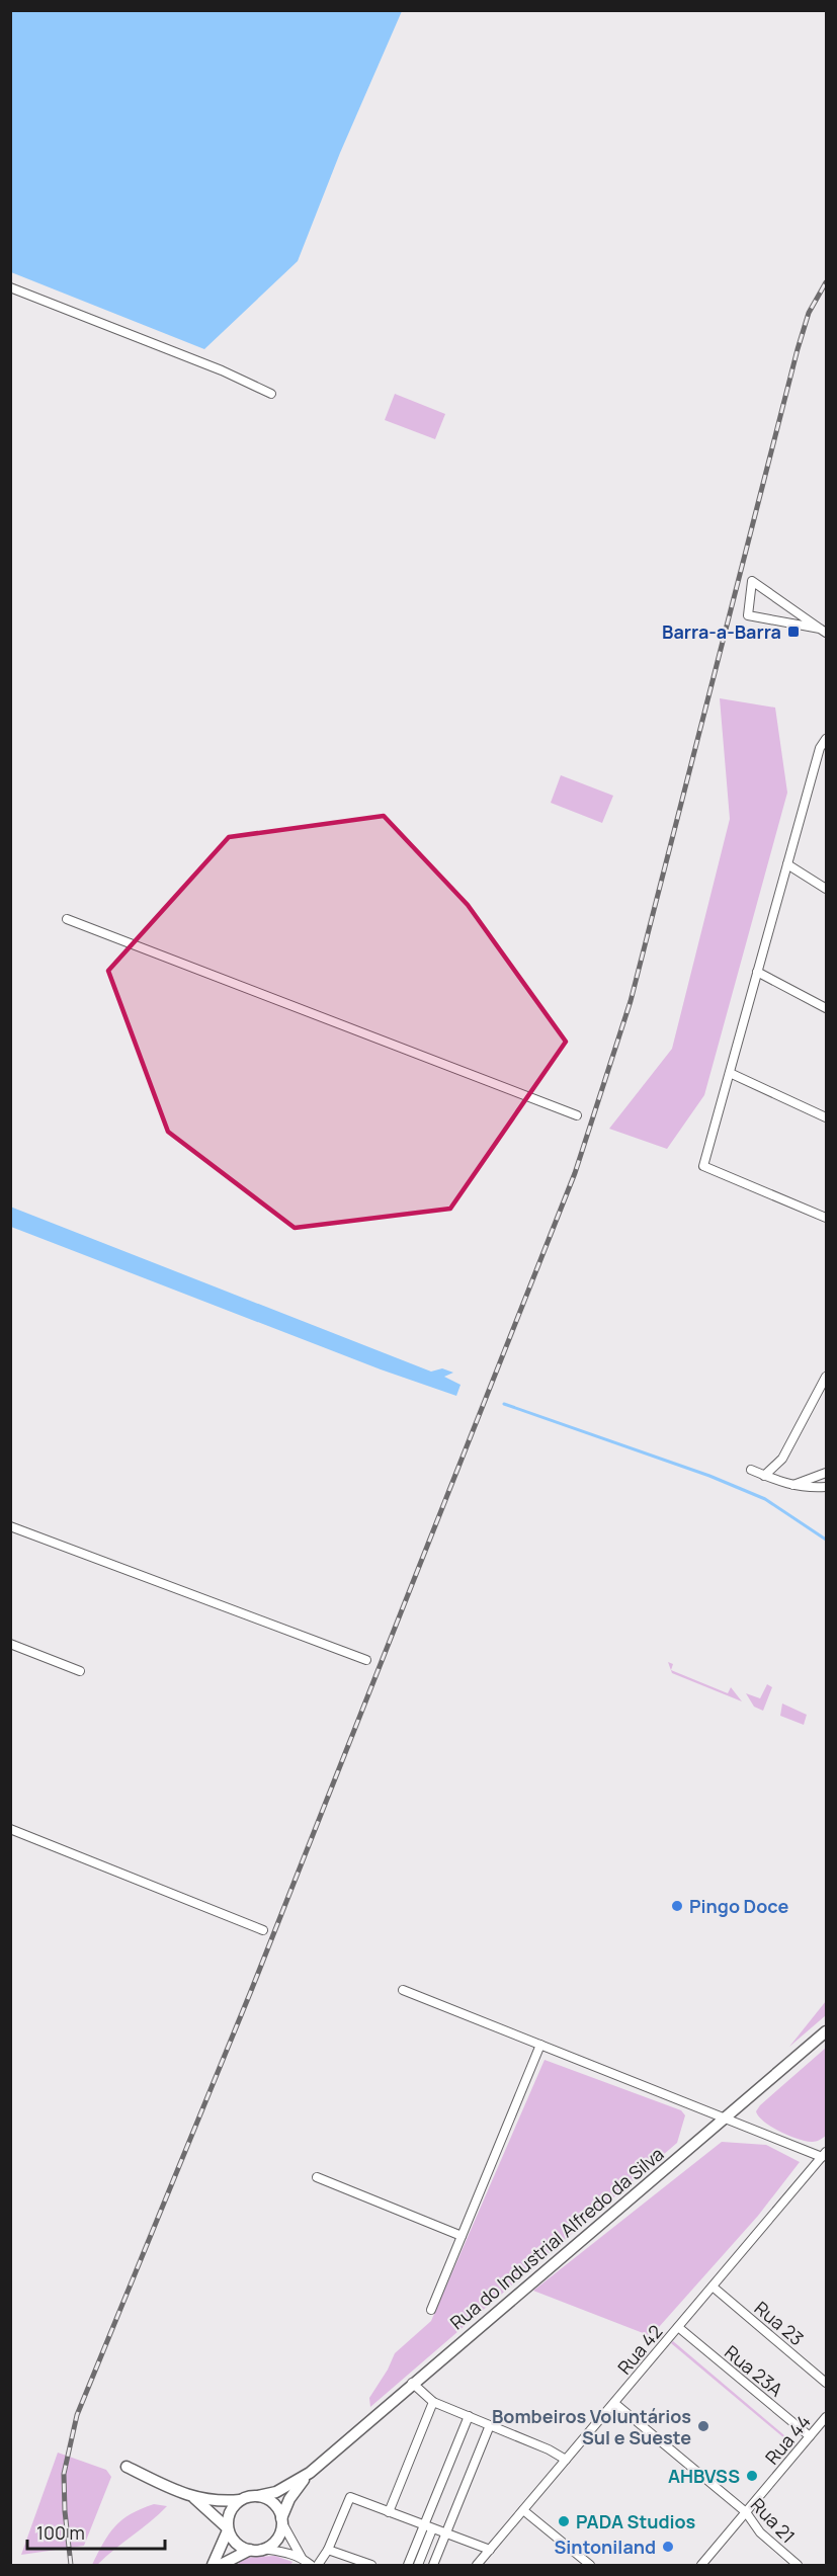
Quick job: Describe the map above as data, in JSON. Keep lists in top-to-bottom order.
{
  "streets": {
    "street": [
      "Rua do Industrial Alfredo da Silva",
      "Rua 23",
      "Rua 42",
      "Rua 23A",
      "Rua 44",
      "Rua 21"
    ]
  },
  "crossings": [
    ["Rua 23", "Rua 42"],
    ["Rua 42", "Rua 23A"],
    ["Rua 42", "Rua 21"],
    ["Rua 23A", "Rua 44"],
    ["Rua 44", "Rua 21"]
  ],
  "places": {
    "transit": ["Barra-a-Barra"],
    "other": [
      "Pingo Doce",
      "Bombeiros Voluntários Sul e Sueste",
      "AHBVSS",
      "PADA Studios",
      "Sintoniland"
    ]
  },
  "scale_bar": "100 m"
}
